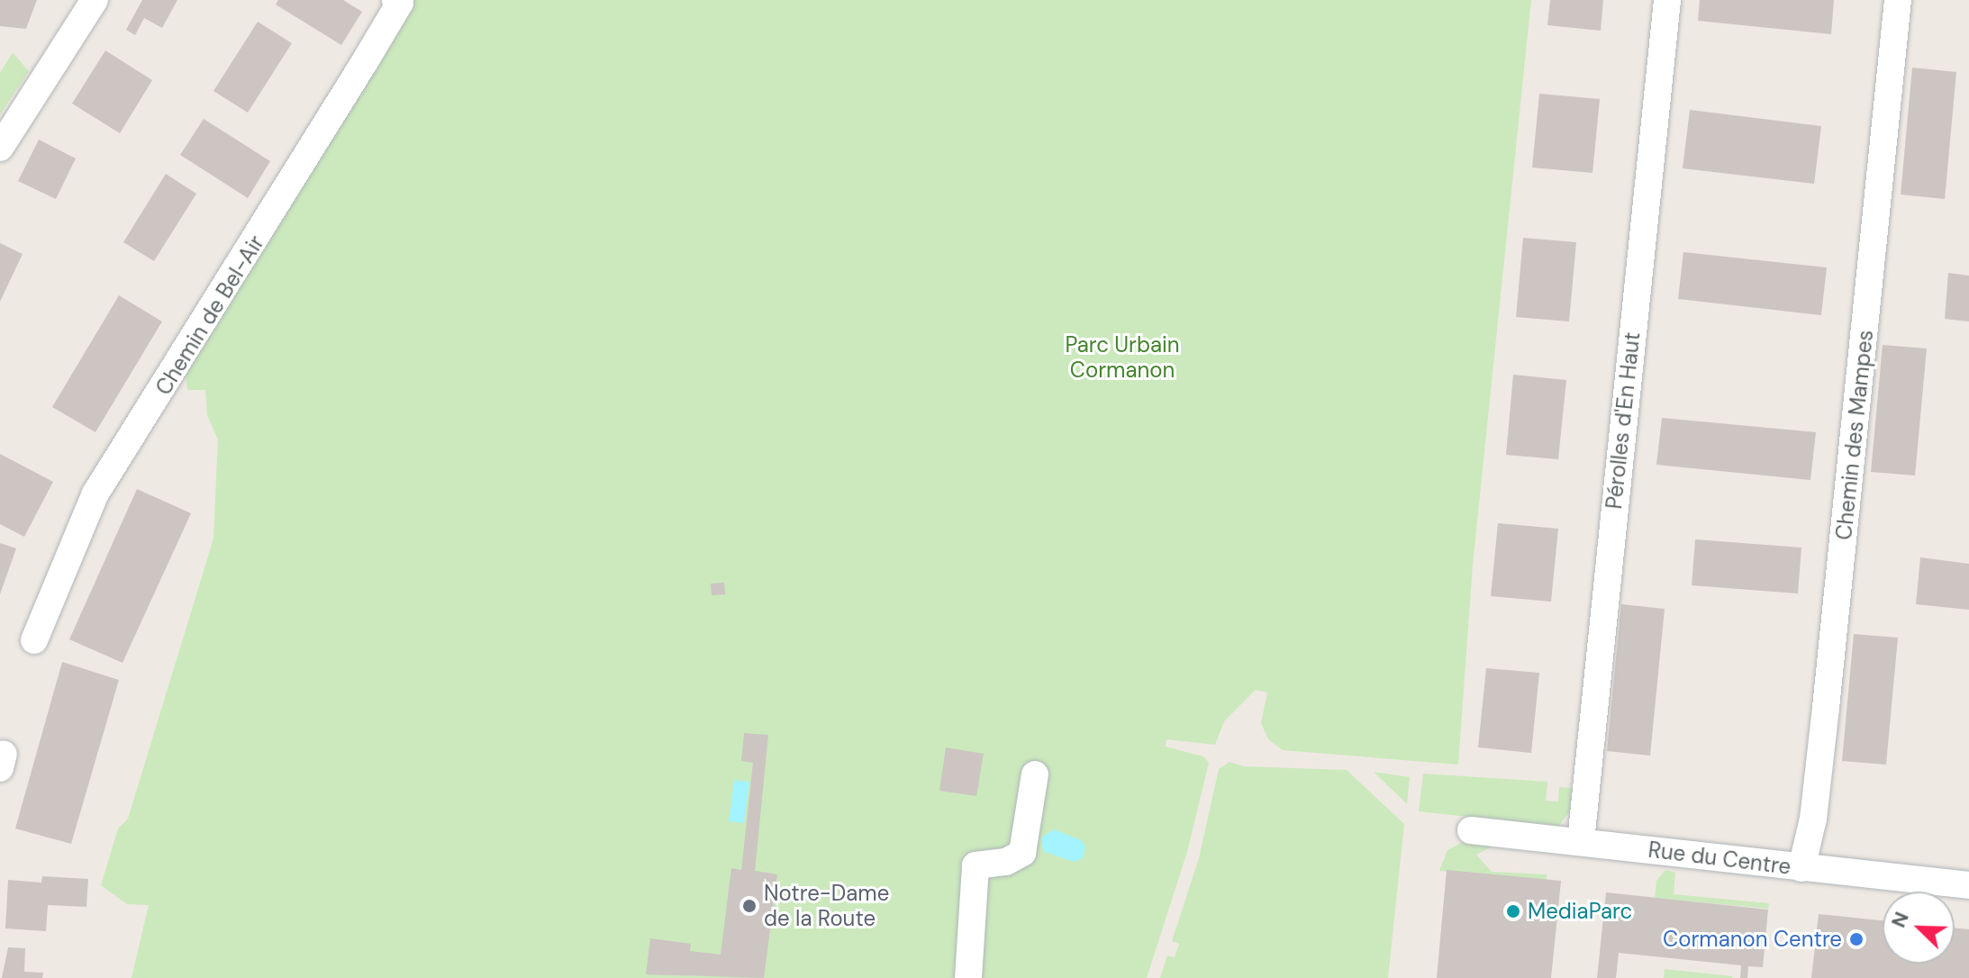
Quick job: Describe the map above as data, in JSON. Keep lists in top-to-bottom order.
{
  "streets": {
    "street": [
      "Chemin de Bel-Air",
      "Pérolles d'En Haut",
      "Chemin des Mampes",
      "Rue du Centre"
    ]
  },
  "crossings": [
    ["Pérolles d'En Haut", "Rue du Centre"],
    ["Chemin des Mampes", "Rue du Centre"]
  ],
  "parks": ["Parc Urbain Cormanon"],
  "places": ["Notre-Dame de la Route", "MediaParc", "Cormanon Centre"],
  "north": "top left"
}
